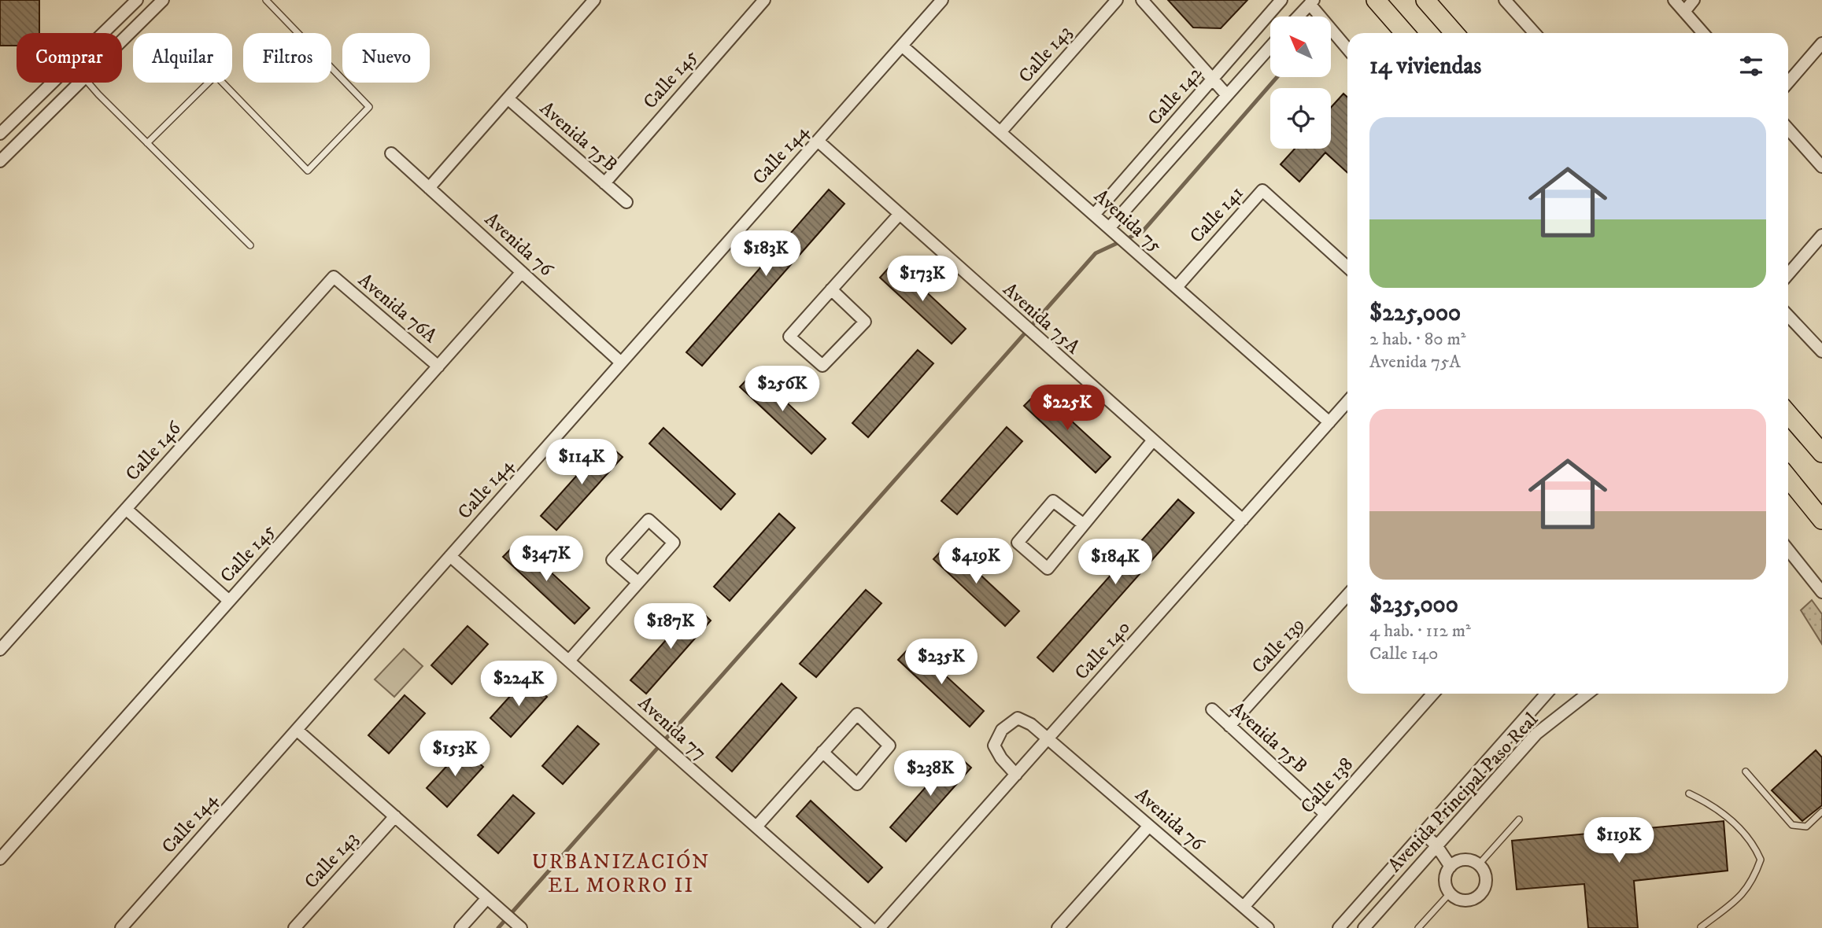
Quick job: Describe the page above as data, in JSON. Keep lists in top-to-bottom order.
{
  "streets": {
    "street": [
      "Calle 143",
      "Calle 145",
      "Calle 142",
      "Avenida 75B",
      "Calle 144",
      "Calle 141",
      "Avenida 75",
      "Avenida 76",
      "Avenida 76A",
      "Avenida 75A",
      "Calle 146",
      "Calle 139",
      "Calle 140",
      "Avenida 77",
      "Calle 138",
      "Avenida Principal Paso Real"
    ]
  },
  "crossings": [
    ["Calle 143", "Avenida 75"],
    ["Calle 145", "Avenida 75B"],
    ["Calle 145", "Avenida 76"],
    ["Calle 145", "Avenida 76A"],
    ["Calle 142", "Avenida 75"],
    ["Avenida 75B", "Calle 139"],
    ["Avenida 75B", "Calle 138"],
    ["Calle 144", "Avenida 75"],
    ["Calle 144", "Avenida 76"],
    ["Calle 144", "Avenida 75A"],
    ["Calle 144", "Avenida 77"],
    ["Calle 141", "Avenida 75"],
    ["Avenida 75", "Calle 140"],
    ["Avenida 76", "Calle 140"],
    ["Avenida 76", "Calle 138"],
    ["Avenida 76A", "Calle 146"],
    ["Avenida 75A", "Calle 140"]
  ],
  "districts": ["URBANIZACIÓN EL MORRO II"],
  "north": "top left",
  "page": {
    "chip": [
      "Comprar",
      "Alquilar",
      "Filtros",
      "Nuevo"
    ],
    "heading": "14 viviendas",
    "list": [
      {
        "name": "$225,000",
        "note": "2 hab. · 80 m² · Avenida 75A"
      },
      {
        "name": "$235,000",
        "note": "4 hab. · 112 m² · Calle 140"
      }
    ],
    "price": [
      "$183K",
      "$173K",
      "$256K",
      "$225K",
      "$114K",
      "$347K",
      "$419K",
      "$184K",
      "$187K",
      "$235K",
      "$224K",
      "$153K",
      "$238K",
      "$119K"
    ]
  }
}
